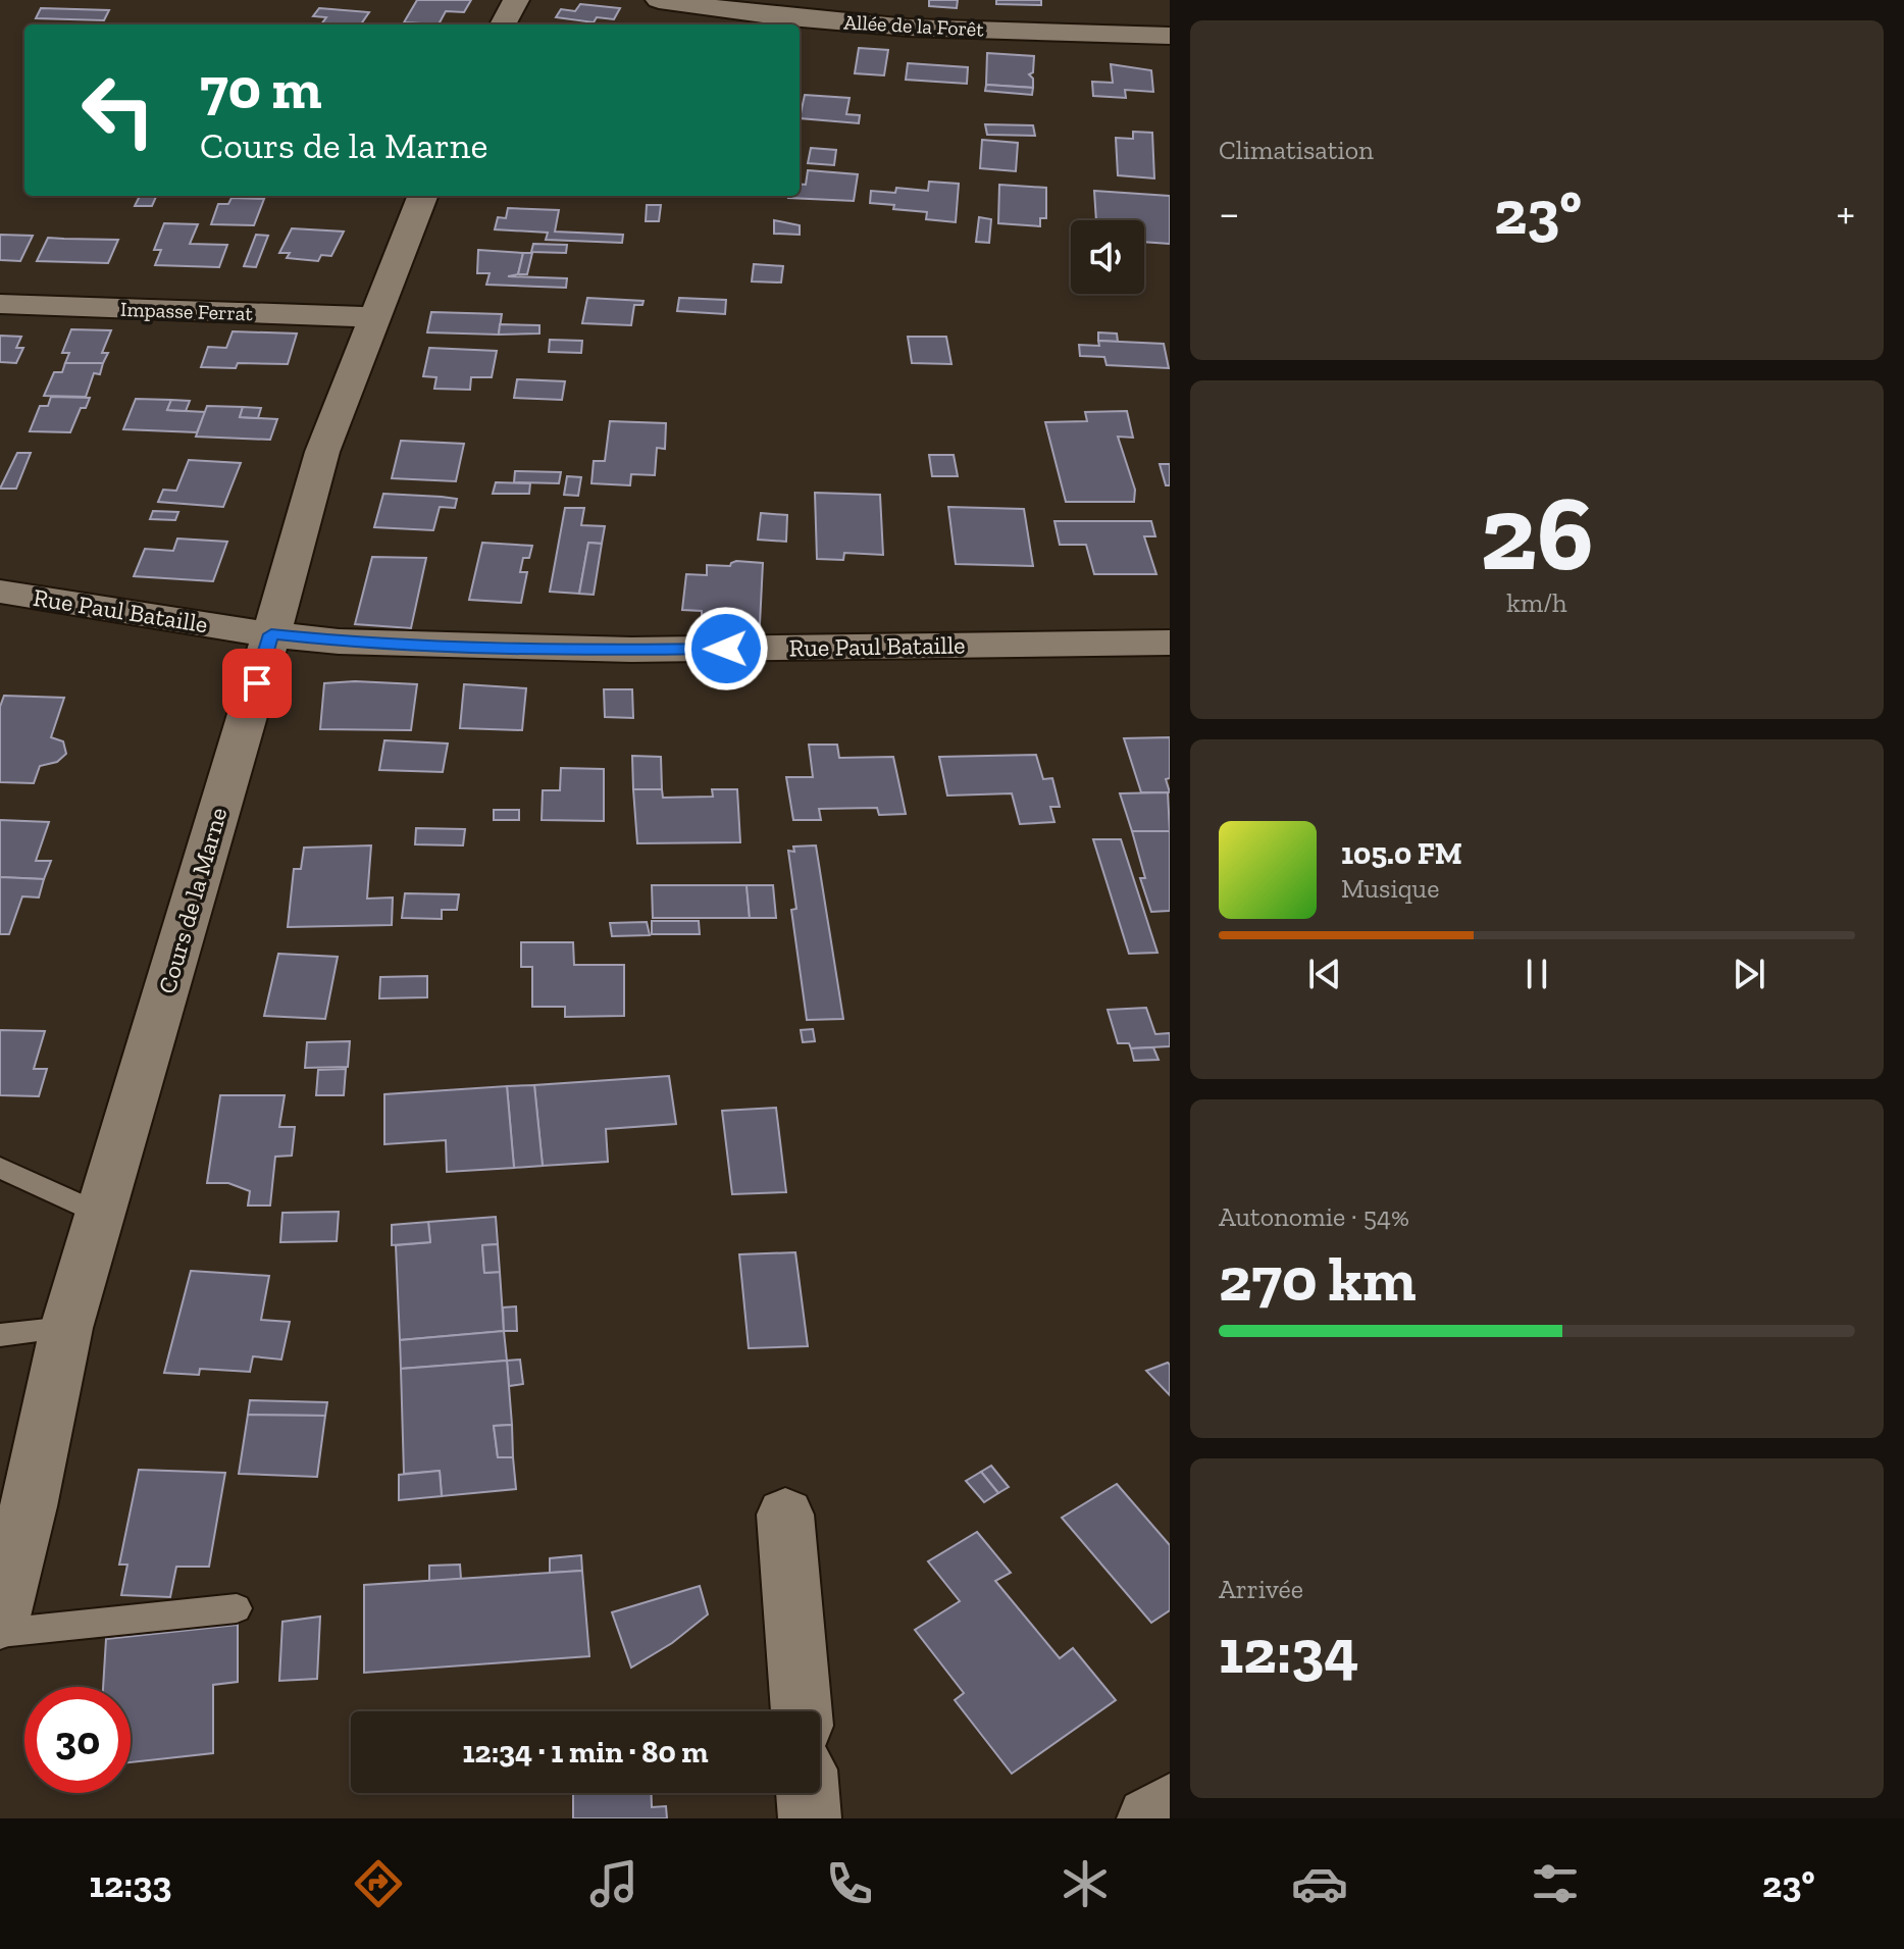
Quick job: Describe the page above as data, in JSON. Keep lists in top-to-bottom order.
{
  "streets": {
    "street": [
      "Allée de la Forêt",
      "Impasse Ferrat",
      "Rue Paul Bataille",
      "Cours de la Marne"
    ]
  },
  "crossings": [
    ["Impasse Ferrat", "Cours de la Marne"],
    ["Rue Paul Bataille", "Cours de la Marne"]
  ],
  "page": {
    "tile": [
      "Climatisation",
      ["26", "km/h"],
      ["Autonomie · 54%", "270 km"],
      ["Arrivée", "12:34"]
    ],
    "turn": ["70 m", "Cours de la Marne"],
    "heat": ["−", "23°", "+"],
    "song": ["105.0 FM", "Musique"],
    "limit": "30",
    "trip": "12:34 · 1 min · 80 m",
    "tabs": ["12:33", "23°"]
  }
}
